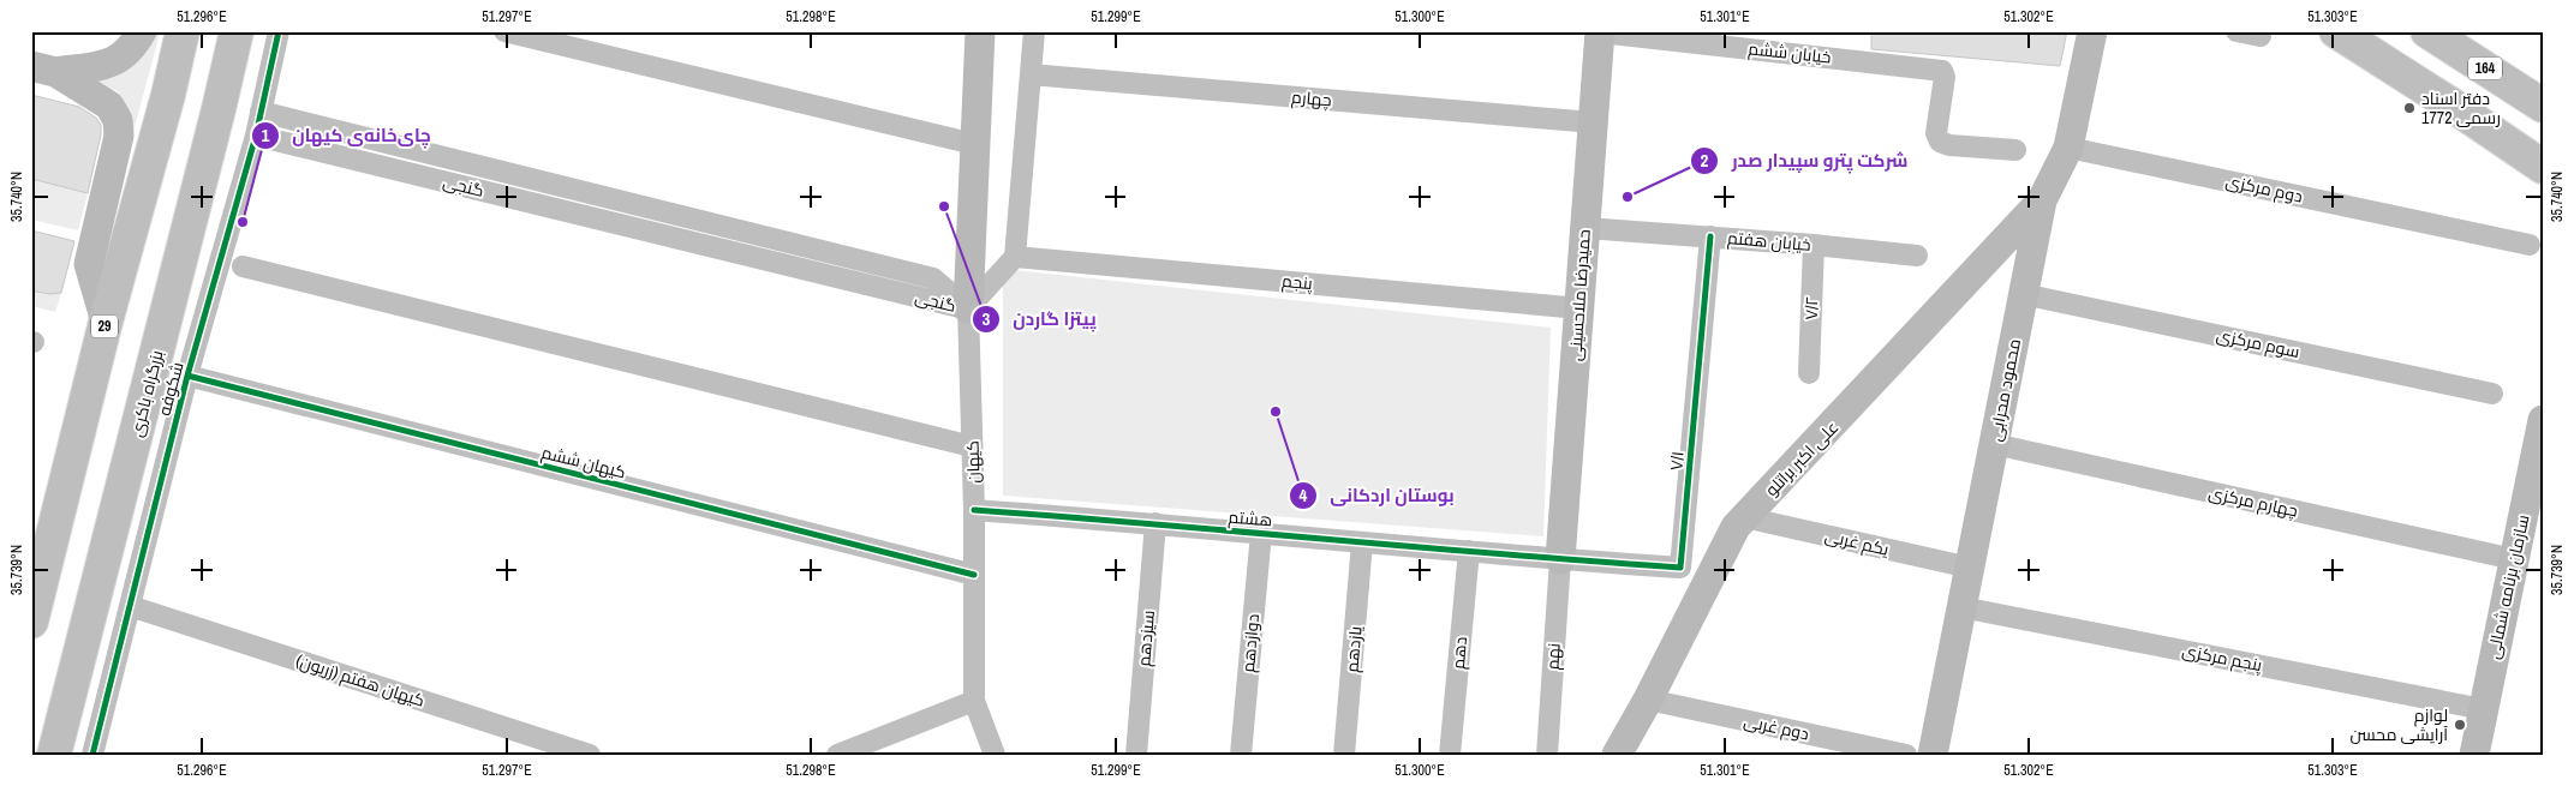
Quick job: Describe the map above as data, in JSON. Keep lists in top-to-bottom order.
{
  "streets": {
    "main road": ["164", "29", "بزرگراه باکری"],
    "street": [
      "خیابان ششم",
      "چهارم",
      "گنجی",
      "دوم مرکزی",
      "خیابان هفتم",
      "پنجم",
      "حمیدرضا ملاحسینی",
      "۷/۲",
      "سوم مرکزی",
      "شکوفه",
      "محمود محرابی",
      "علی اکبر براتلو",
      "۷/۱",
      "کیهان ششم",
      "کیهان",
      "چهارم مرکزی",
      "هشتم",
      "یکم غربی",
      "سازمان برنامه شمالی",
      "سیزدهم",
      "دوازدهم",
      "یازدهم",
      "دهم",
      "نهم",
      "پنجم مرکزی",
      "کیهان هفتم (زریون)",
      "دوم غربی"
    ]
  },
  "crossings": [
    ["خیابان ششم", "حمیدرضا ملاحسینی"],
    ["چهارم", "حمیدرضا ملاحسینی"],
    ["گنجی", "شکوفه"],
    ["گنجی", "کیهان"],
    ["دوم مرکزی", "محمود محرابی"],
    ["خیابان هفتم", "حمیدرضا ملاحسینی"],
    ["خیابان هفتم", "۷/۲"],
    ["خیابان هفتم", "۷/۱"],
    ["پنجم", "حمیدرضا ملاحسینی"],
    ["حمیدرضا ملاحسینی", "۷/۱"],
    ["حمیدرضا ملاحسینی", "هشتم"],
    ["حمیدرضا ملاحسینی", "نهم"],
    ["سوم مرکزی", "محمود محرابی"],
    ["شکوفه", "کیهان ششم"],
    ["شکوفه", "کیهان هفتم (زریون)"],
    ["محمود محرابی", "علی اکبر براتلو"],
    ["محمود محرابی", "چهارم مرکزی"],
    ["محمود محرابی", "یکم غربی"],
    ["محمود محرابی", "پنجم مرکزی"],
    ["علی اکبر براتلو", "یکم غربی"],
    ["علی اکبر براتلو", "دوم غربی"],
    ["۷/۱", "هشتم"],
    ["۷/۱", "نهم"],
    ["کیهان ششم", "کیهان"],
    ["کیهان", "هشتم"],
    ["چهارم مرکزی", "سازمان برنامه شمالی"],
    ["هشتم", "سیزدهم"],
    ["هشتم", "دوازدهم"],
    ["هشتم", "یازدهم"],
    ["هشتم", "دهم"],
    ["هشتم", "نهم"],
    ["سازمان برنامه شمالی", "پنجم مرکزی"]
  ],
  "places": [
    "دفتر اسناد رسمی 1772",
    "شرکت پترو سپیدار صدر",
    "پیتزا گاردن",
    "چای‌خانه‌ی کیهان",
    "بوستان اردکانی",
    "لوازم آرایشی محسن"
  ],
  "coordinates": [
    "51.296°E",
    "51.297°E",
    "51.298°E",
    "51.299°E",
    "51.300°E",
    "51.301°E",
    "51.302°E",
    "51.303°E",
    "35.740°N",
    "35.739°N"
  ]
}
